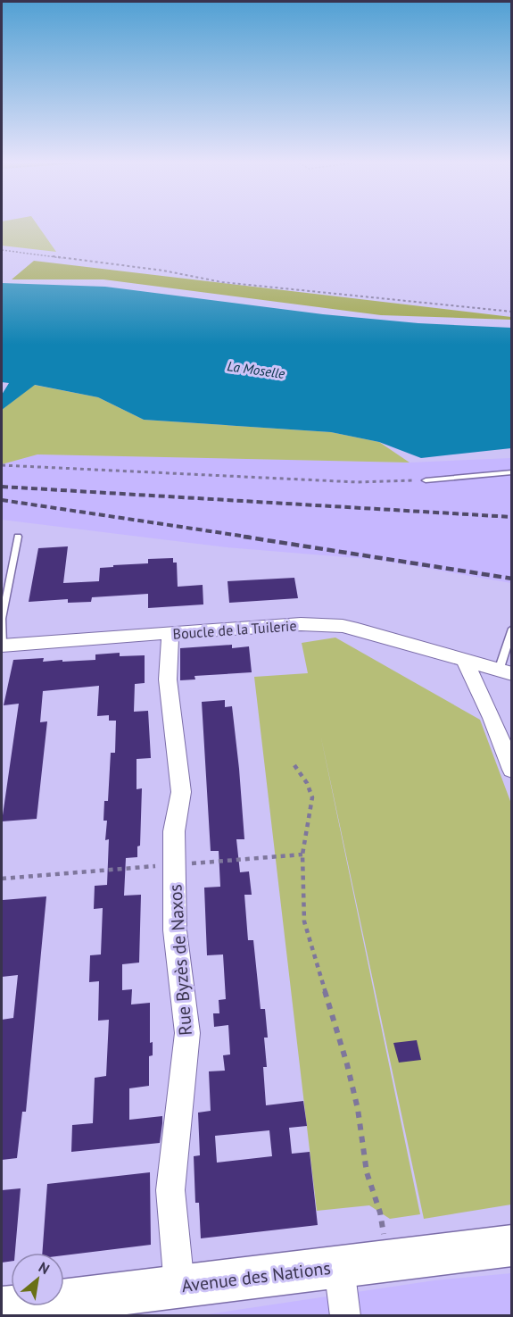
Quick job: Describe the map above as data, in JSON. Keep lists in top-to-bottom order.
{
  "streets": {
    "main road": ["Avenue des Nations"],
    "street": ["Boucle de la Tuilerie", "Rue Byzès de Naxos"]
  },
  "crossings": [
    ["Boucle de la Tuilerie", "Rue Byzès de Naxos"],
    ["Rue Byzès de Naxos", "Avenue des Nations"]
  ],
  "water": ["La Moselle"],
  "north": "top right"
}
